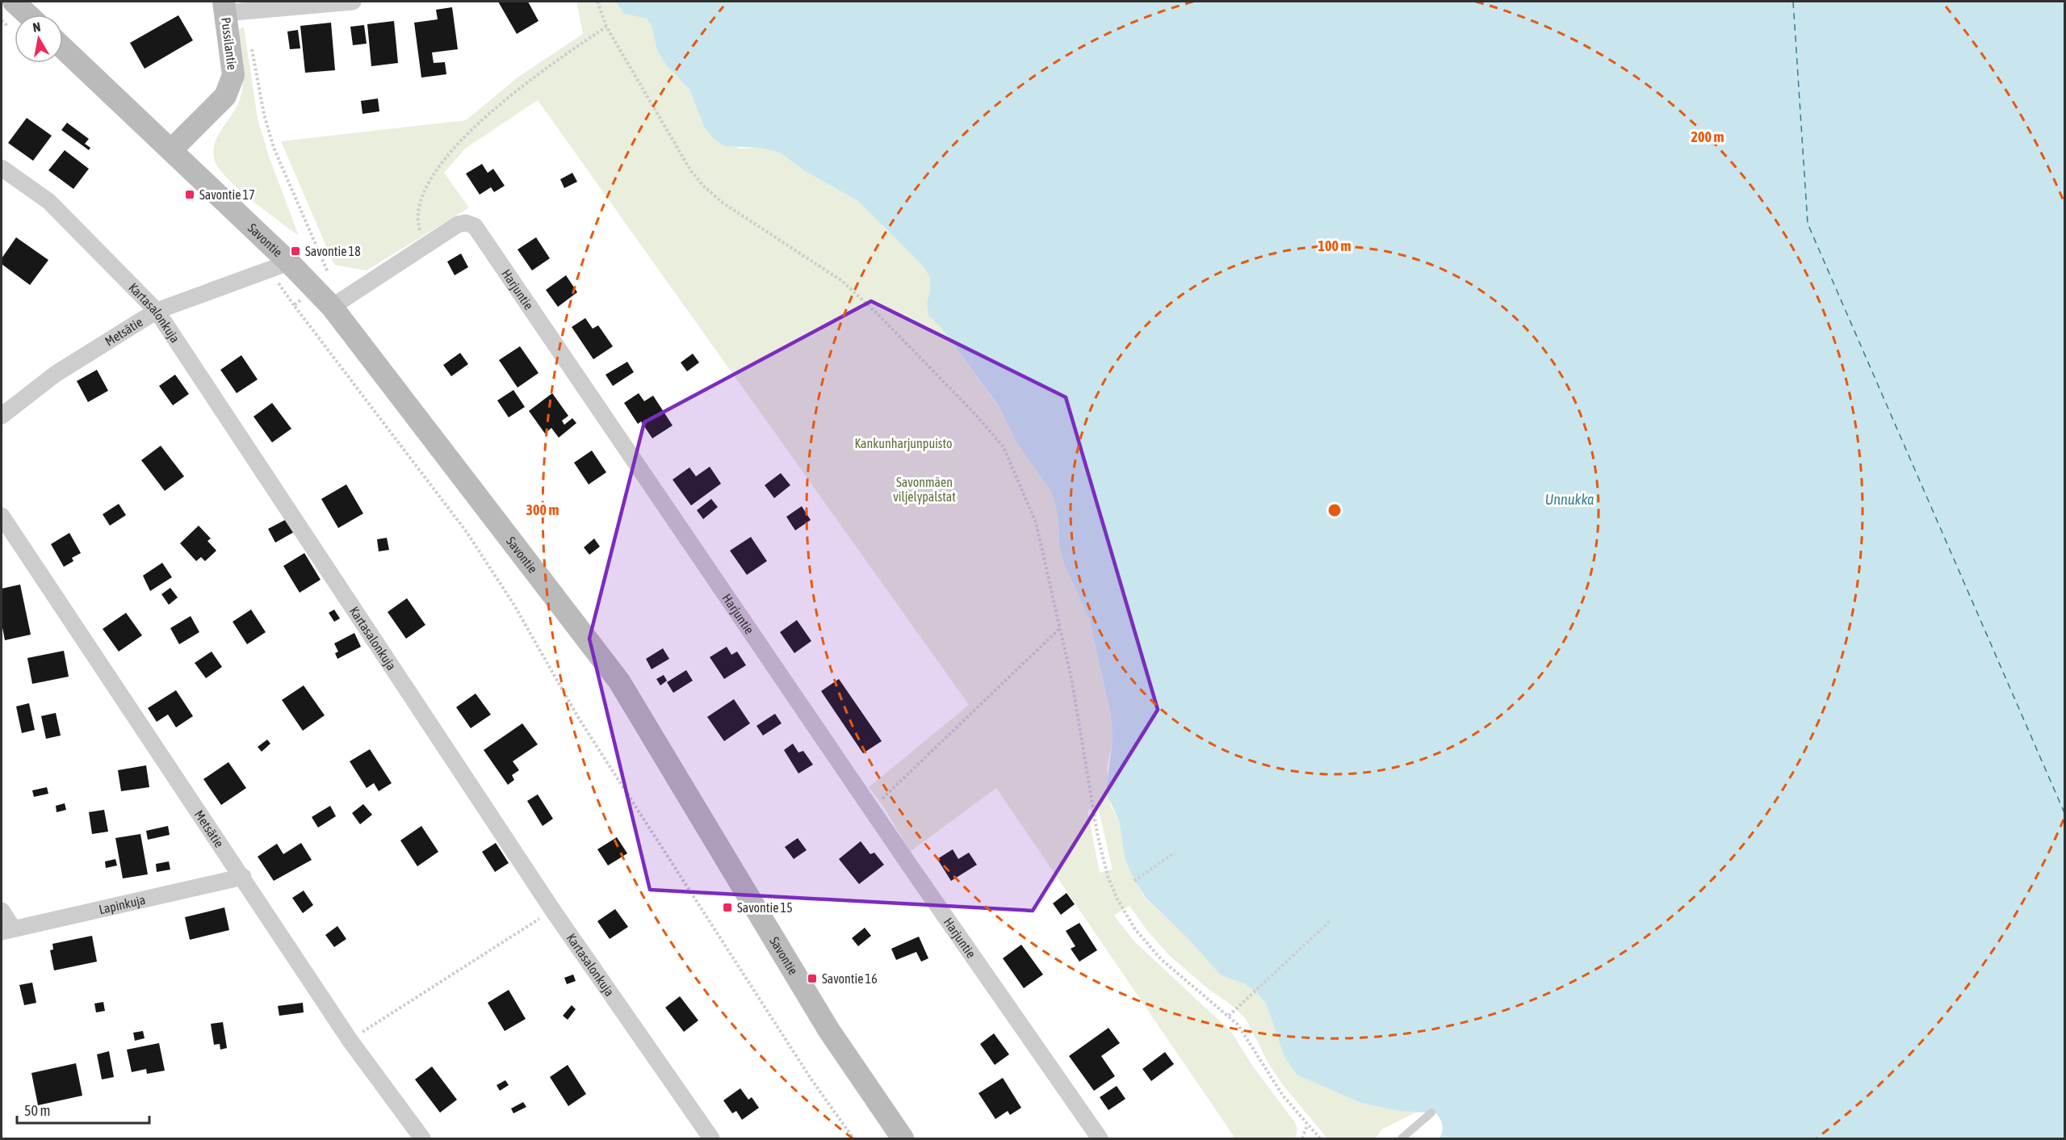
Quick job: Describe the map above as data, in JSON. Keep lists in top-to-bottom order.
{
  "streets": {
    "street": [
      "Pussilantie",
      "Savontie",
      "Harjuntie",
      "Kartasalonkuja",
      "Metsätie",
      "Lapinkuja"
    ]
  },
  "crossings": [
    ["Pussilantie", "Savontie"],
    ["Savontie", "Harjuntie"],
    ["Savontie", "Metsätie"],
    ["Kartasalonkuja", "Metsätie"],
    ["Metsätie", "Lapinkuja"]
  ],
  "water": ["Unnukka"],
  "parks": ["Kankunharjunpuisto", "Savonmäen viljelypalstat"],
  "places": {
    "transit": [
      "Savontie 17",
      "Savontie 18",
      "Savontie 15",
      "Savontie 16"
    ]
  },
  "scale_bar": "50 m",
  "north": "top",
  "rings": ["200 m", "100 m", "300 m"]
}
